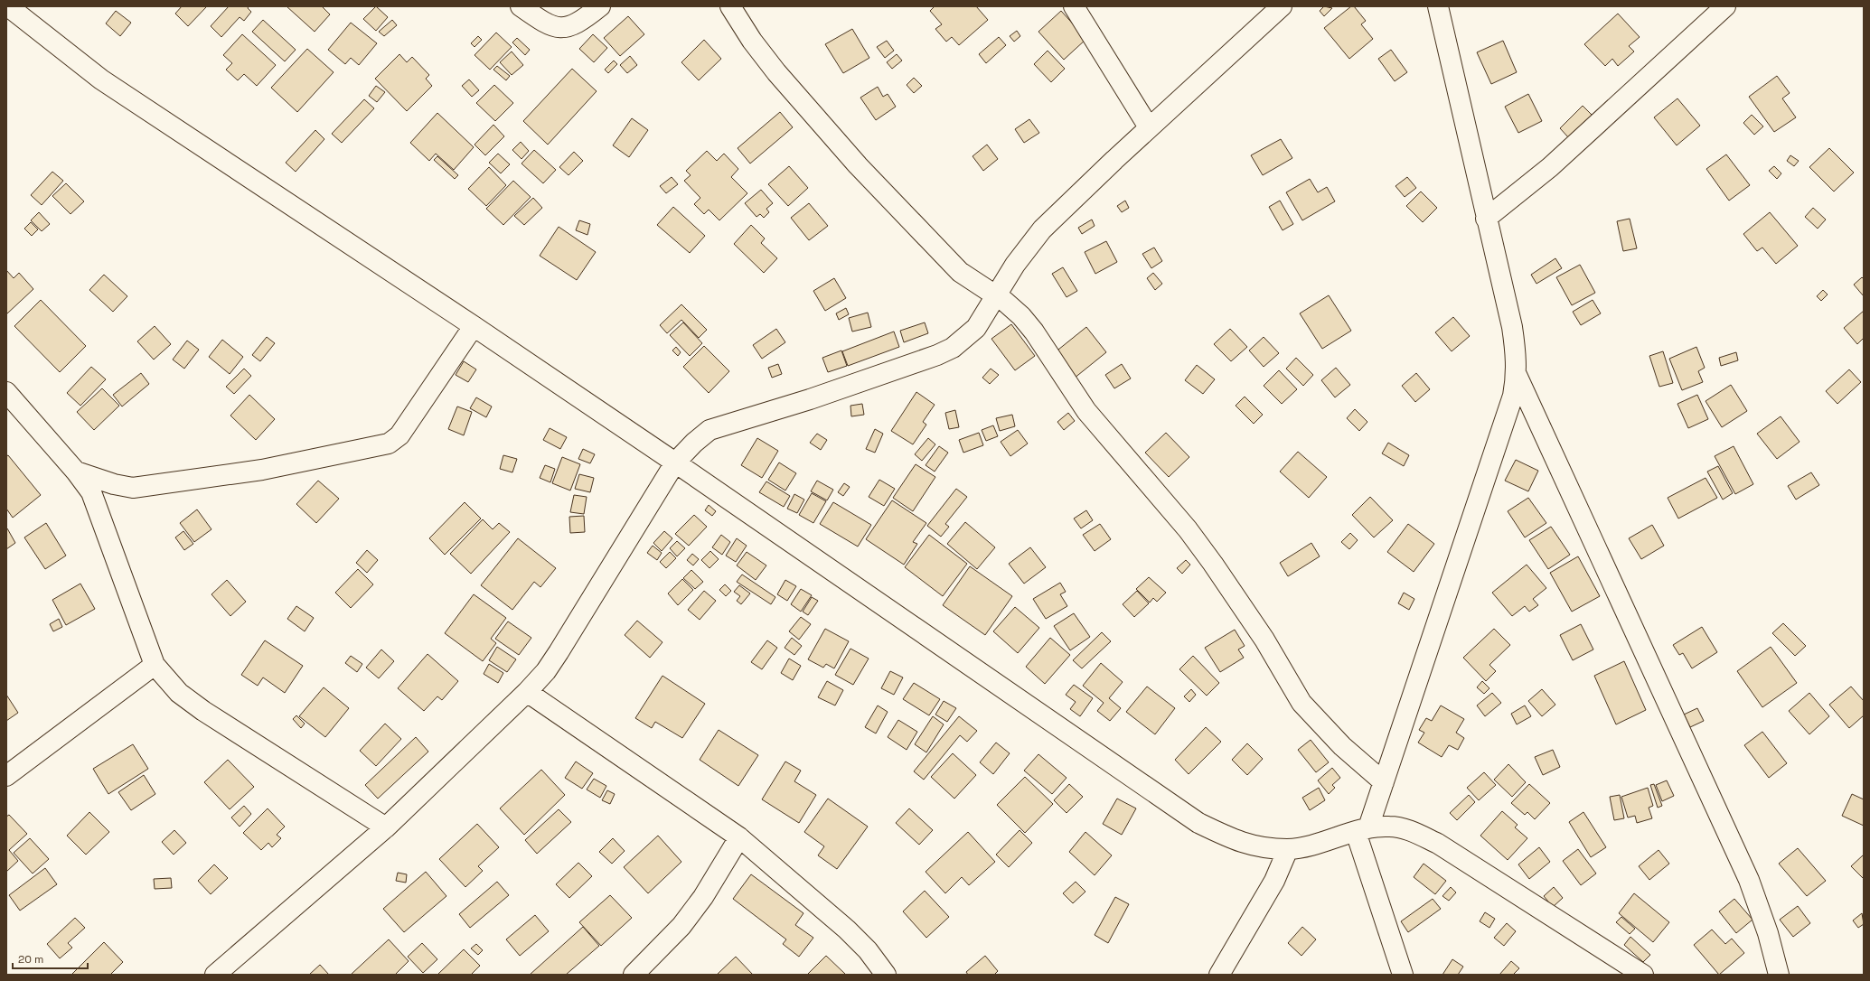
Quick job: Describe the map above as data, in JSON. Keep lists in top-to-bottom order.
{
  "scale_bar": "20 m"
}
